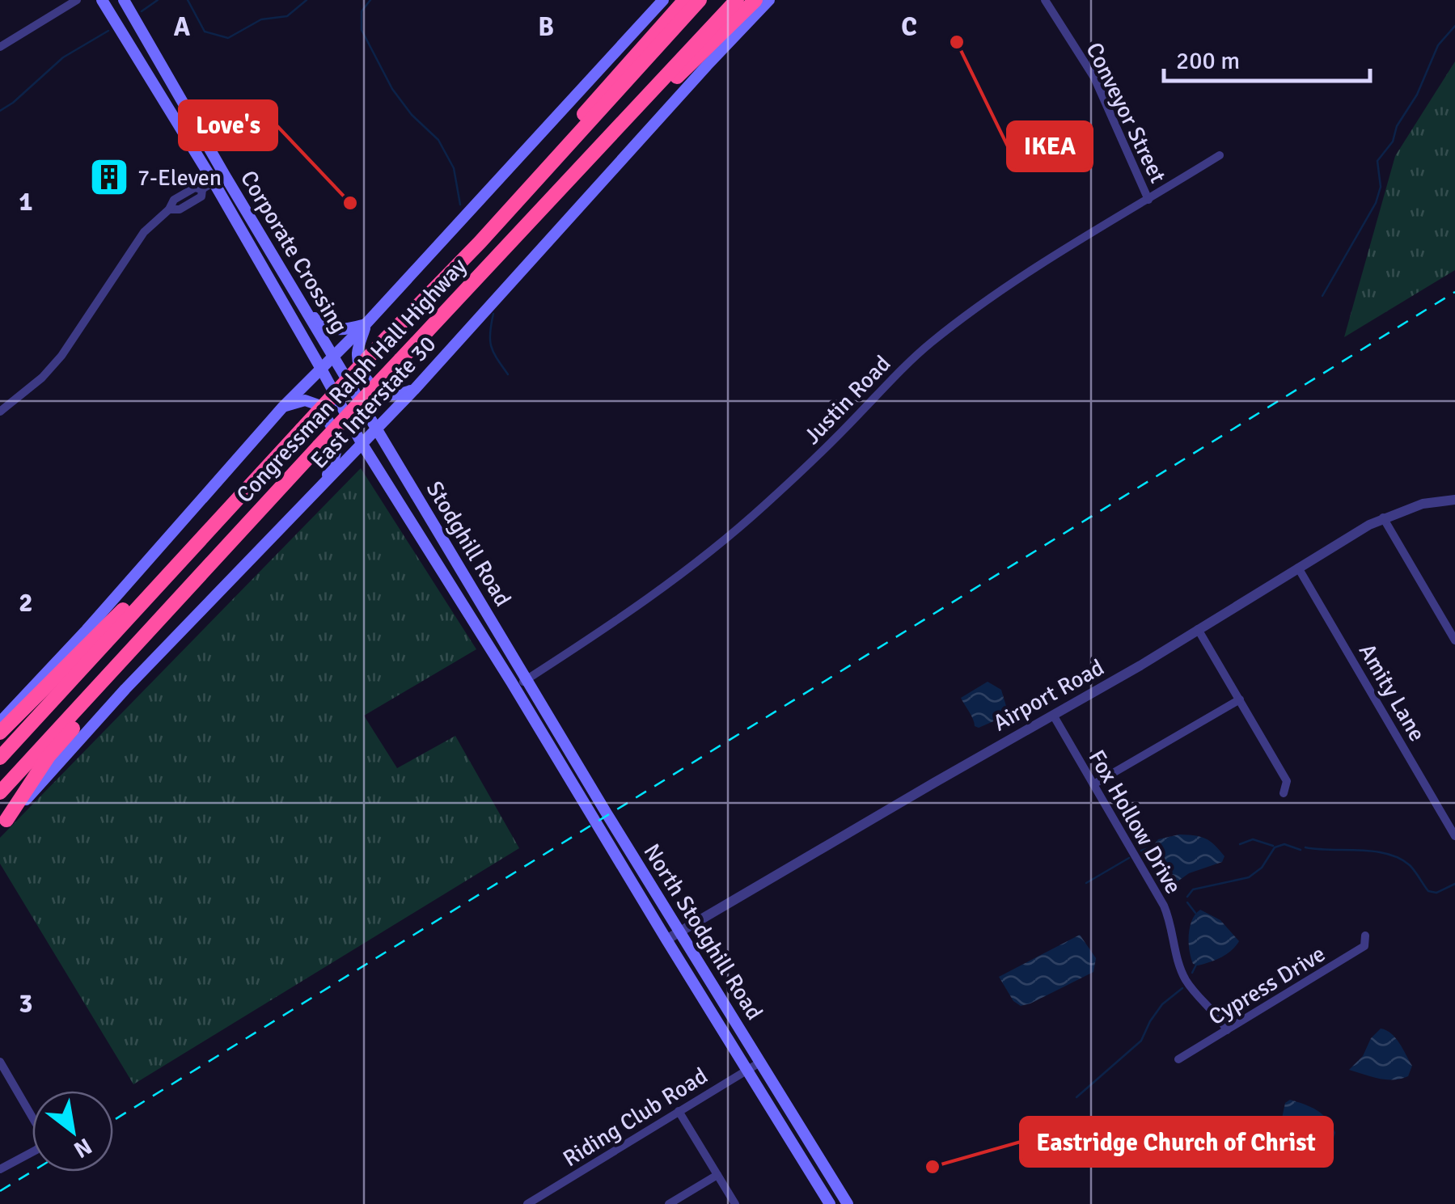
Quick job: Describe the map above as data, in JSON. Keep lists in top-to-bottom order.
{
  "streets": {
    "highway": ["Congressman Ralph Hall Highway"],
    "main road": [
      "Corporate Crossing",
      "East Interstate 30",
      "Stodghill Road",
      "North Stodghill Road"
    ],
    "street": [
      "Conveyor Street",
      "Justin Road",
      "Amity Lane",
      "Airport Road",
      "Fox Hollow Drive",
      "Cypress Drive",
      "Riding Club Road"
    ]
  },
  "crossings": [
    ["Conveyor Street", "Justin Road"],
    ["Corporate Crossing", "East Interstate 30"],
    ["Corporate Crossing", "Stodghill Road"],
    ["Justin Road", "Stodghill Road"],
    ["Justin Road", "North Stodghill Road"],
    ["East Interstate 30", "Stodghill Road"],
    ["Stodghill Road", "North Stodghill Road"],
    ["Amity Lane", "Airport Road"],
    ["Airport Road", "Fox Hollow Drive"],
    ["Airport Road", "North Stodghill Road"],
    ["Fox Hollow Drive", "Cypress Drive"],
    ["North Stodghill Road", "Riding Club Road"]
  ],
  "places": {
    "other": ["IKEA", "Love's", "Eastridge Church of Christ"],
    "building": ["7-Eleven"]
  },
  "scale_bar": "200 m",
  "north": "bottom right",
  "grid": {
    "columns": ["A", "B", "C"],
    "rows": ["1", "2", "3"]
  }
}
